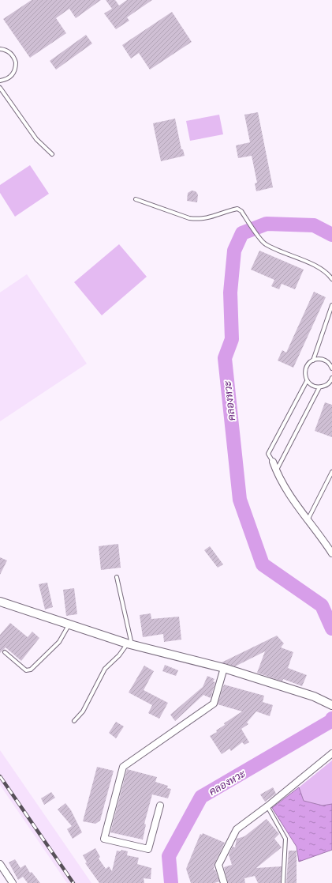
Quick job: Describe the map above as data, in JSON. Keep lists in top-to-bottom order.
{
  "water": ["คลองหวะ"]
}
